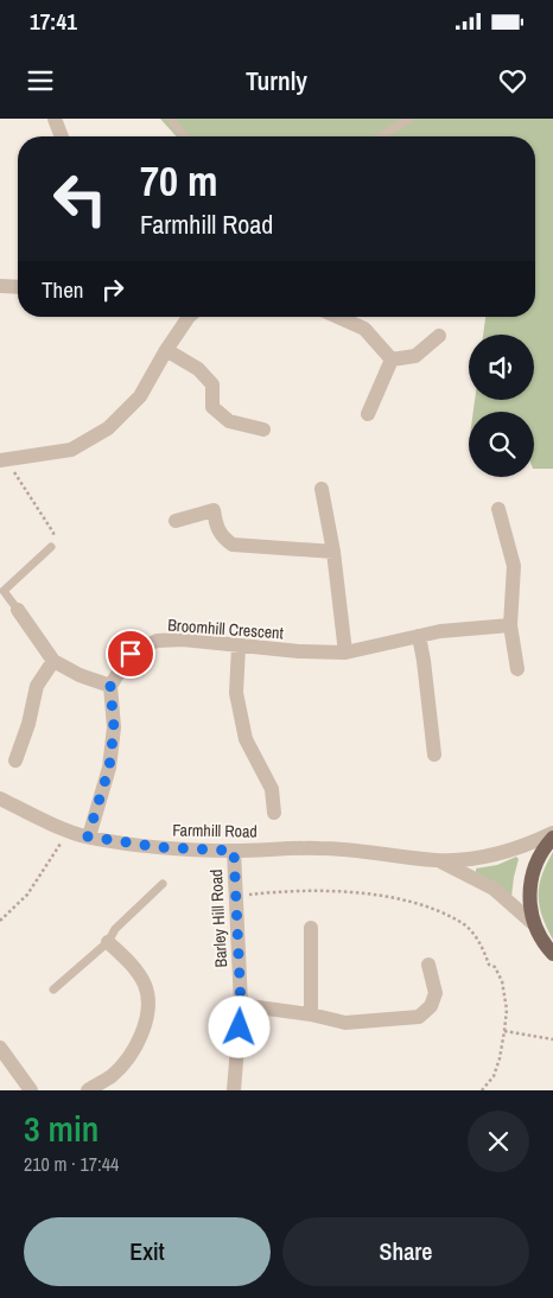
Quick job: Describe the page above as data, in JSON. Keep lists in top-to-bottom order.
{
  "streets": {
    "street": ["Broomhill Crescent", "Farmhill Road", "Barley Hill Road"]
  },
  "crossings": [
    ["Farmhill Road", "Barley Hill Road"]
  ],
  "page": {
    "status": "17:41",
    "header": "Turnly",
    "turn": ["70 m", "Farmhill Road"],
    "then": "Then",
    "heading": ["3 min", "210 m · 17:44"],
    "buttons": ["Exit", "Share"]
  }
}
